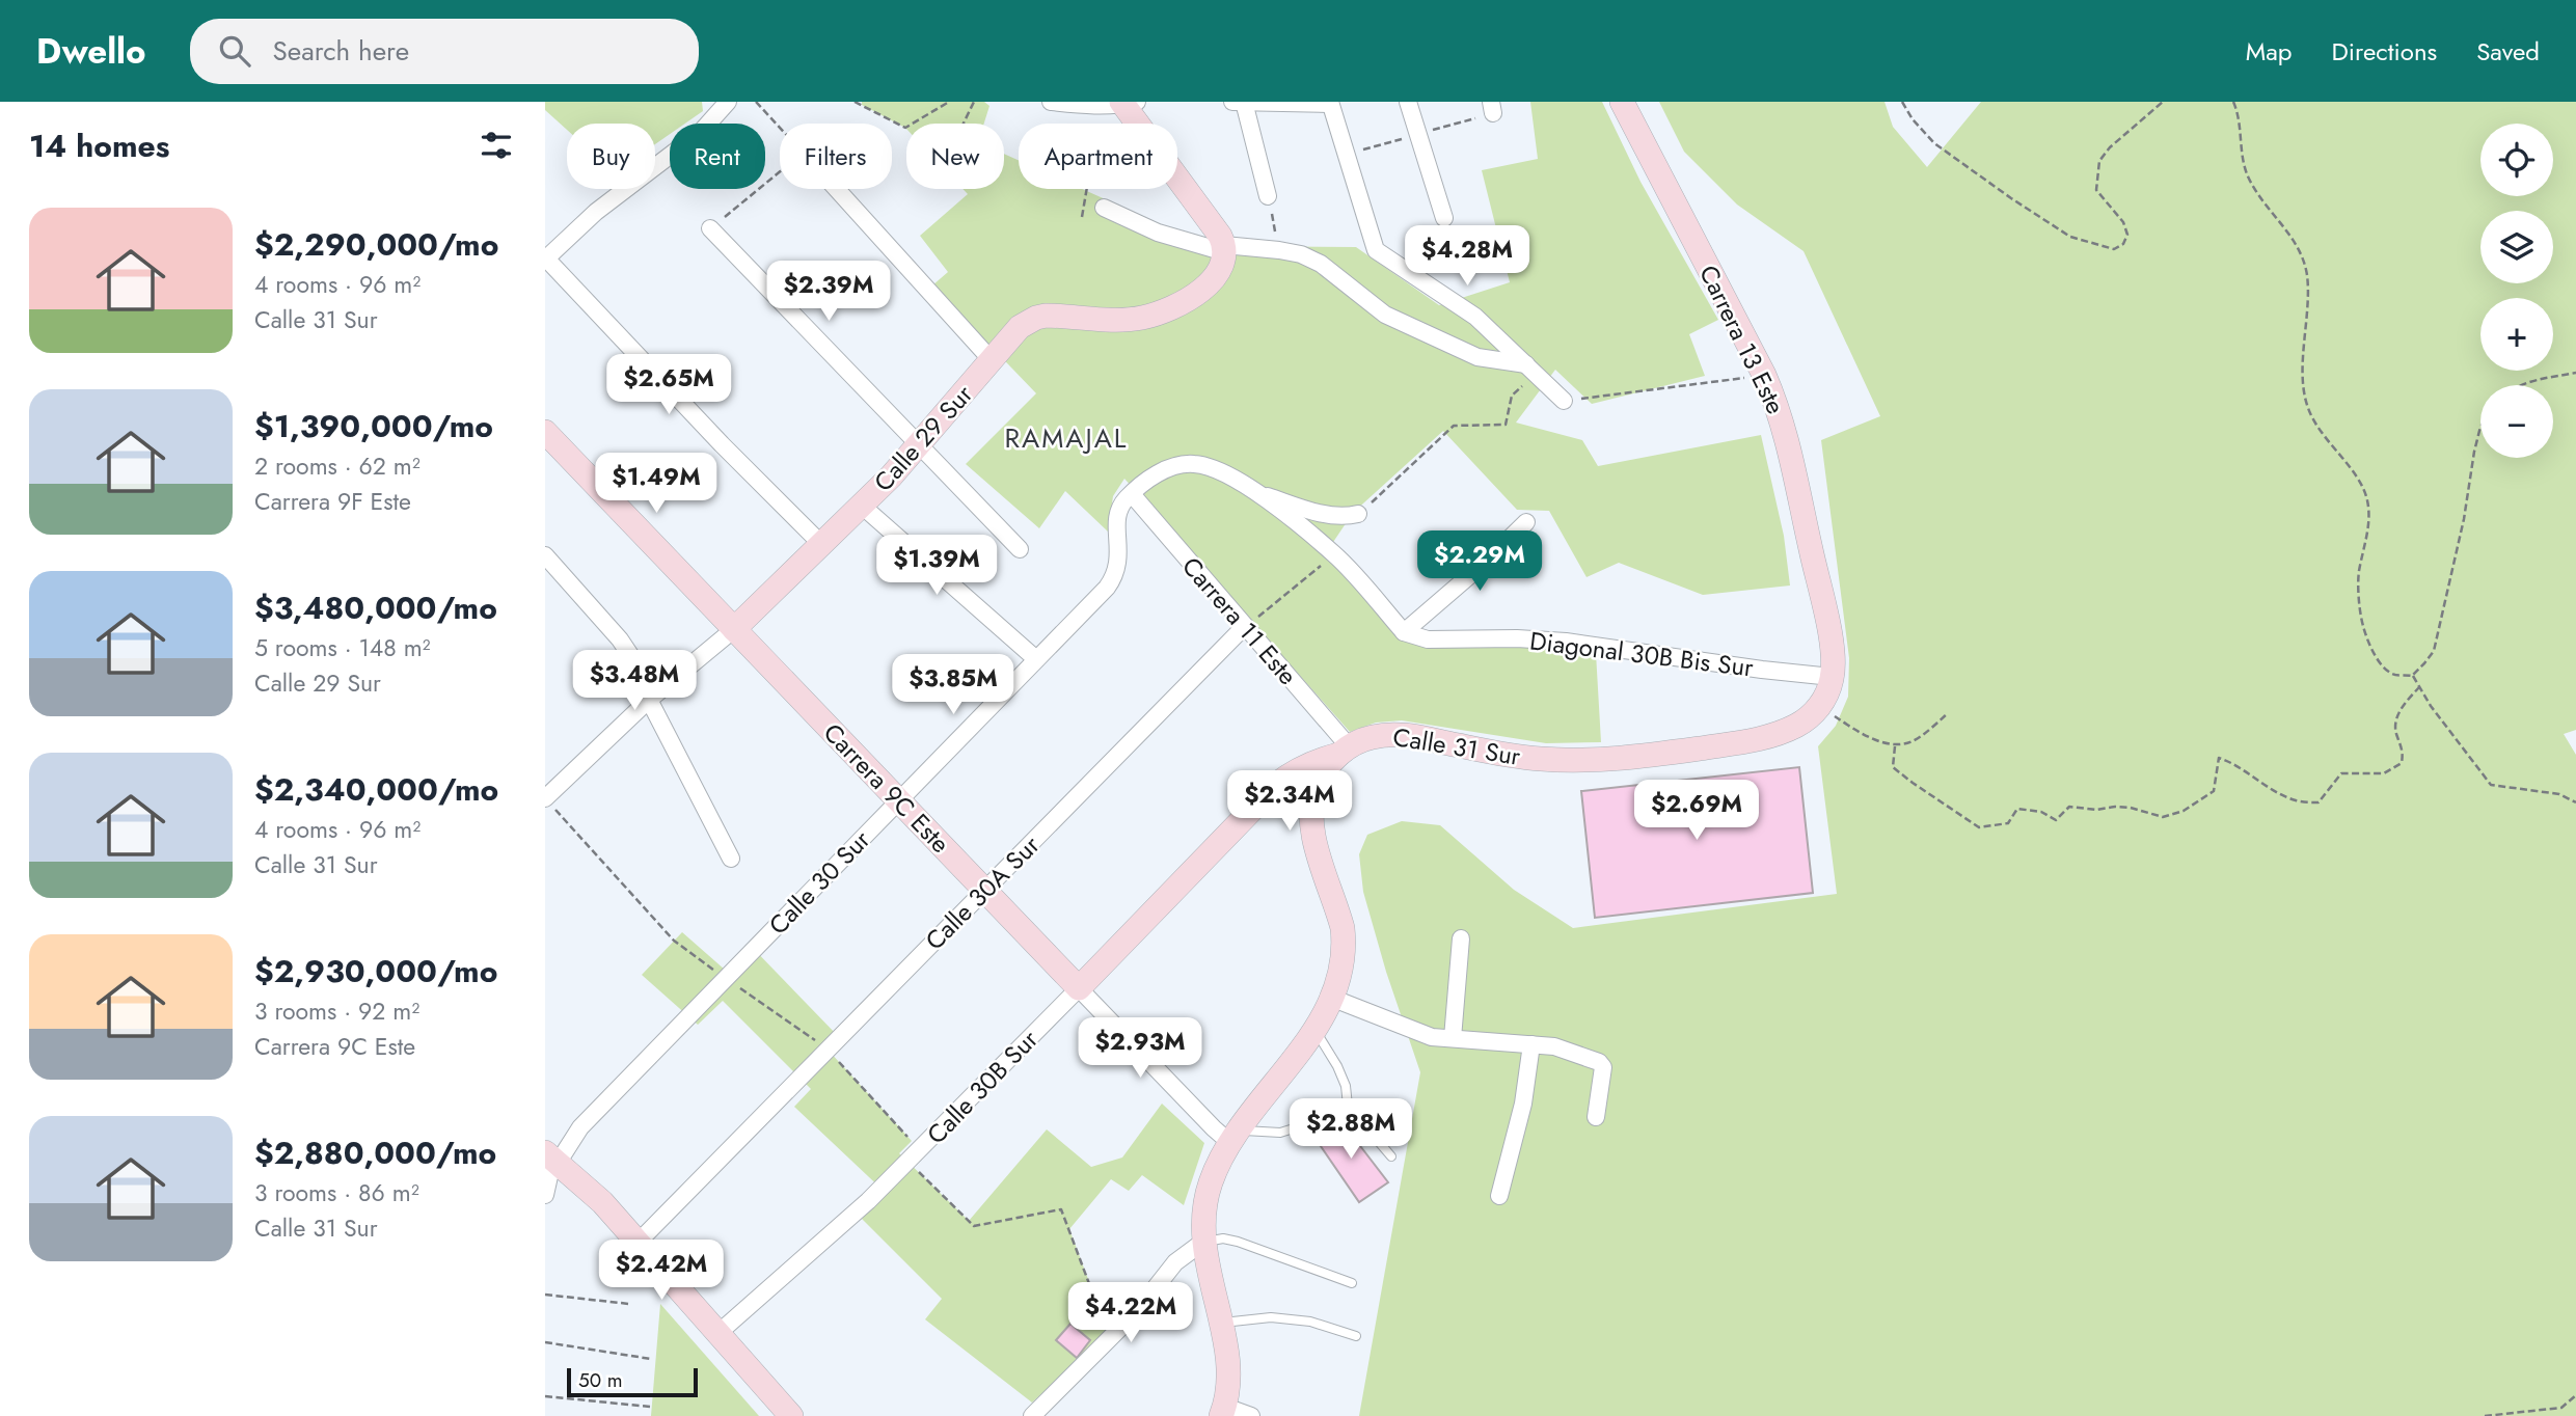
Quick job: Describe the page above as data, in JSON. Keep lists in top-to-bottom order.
{
  "streets": {
    "street": [
      "Carrera 13 Este",
      "Calle 29 Sur",
      "Carrera 11 Este",
      "Diagonal 30B Bis Sur",
      "Calle 31 Sur",
      "Carrera 9C Este",
      "Calle 30 Sur",
      "Calle 30A Sur",
      "Calle 30B Sur"
    ]
  },
  "crossings": [
    ["Carrera 13 Este", "Diagonal 30B Bis Sur"],
    ["Calle 29 Sur", "Carrera 9C Este"],
    ["Carrera 11 Este", "Calle 31 Sur"],
    ["Carrera 11 Este", "Calle 30 Sur"],
    ["Carrera 11 Este", "Calle 30A Sur"],
    ["Carrera 11 Este", "Calle 30B Sur"],
    ["Calle 31 Sur", "Calle 30B Sur"],
    ["Carrera 9C Este", "Calle 30 Sur"],
    ["Carrera 9C Este", "Calle 30A Sur"],
    ["Carrera 9C Este", "Calle 30B Sur"]
  ],
  "districts": ["RAMAJAL"],
  "scale_bar": "50 m",
  "page": {
    "header": "Dwello",
    "search": "Search here",
    "nav": ["Map", "Directions", "Saved"],
    "heading": "14 homes",
    "map_buttons": ["+", "−"],
    "chip": [
      "Buy",
      "Rent",
      "Filters",
      "New",
      "Apartment"
    ],
    "list": [
      {
        "name": "$2,290,000/mo",
        "note": "4 rooms · 96 m² · Calle 31 Sur"
      },
      {
        "name": "$1,390,000/mo",
        "note": "2 rooms · 62 m² · Carrera 9F Este"
      },
      {
        "name": "$3,480,000/mo",
        "note": "5 rooms · 148 m² · Calle 29 Sur"
      },
      {
        "name": "$2,340,000/mo",
        "note": "4 rooms · 96 m² · Calle 31 Sur"
      },
      {
        "name": "$2,930,000/mo",
        "note": "3 rooms · 92 m² · Carrera 9C Este"
      },
      {
        "name": "$2,880,000/mo",
        "note": "3 rooms · 86 m² · Calle 31 Sur"
      }
    ],
    "price": [
      "$4.28M",
      "$2.39M",
      "$2.65M",
      "$1.49M",
      "$2.29M",
      "$1.39M",
      "$3.48M",
      "$3.85M",
      "$2.34M",
      "$2.69M",
      "$2.93M",
      "$2.88M",
      "$2.42M",
      "$4.22M"
    ],
    "scale": "50 m"
  }
}
